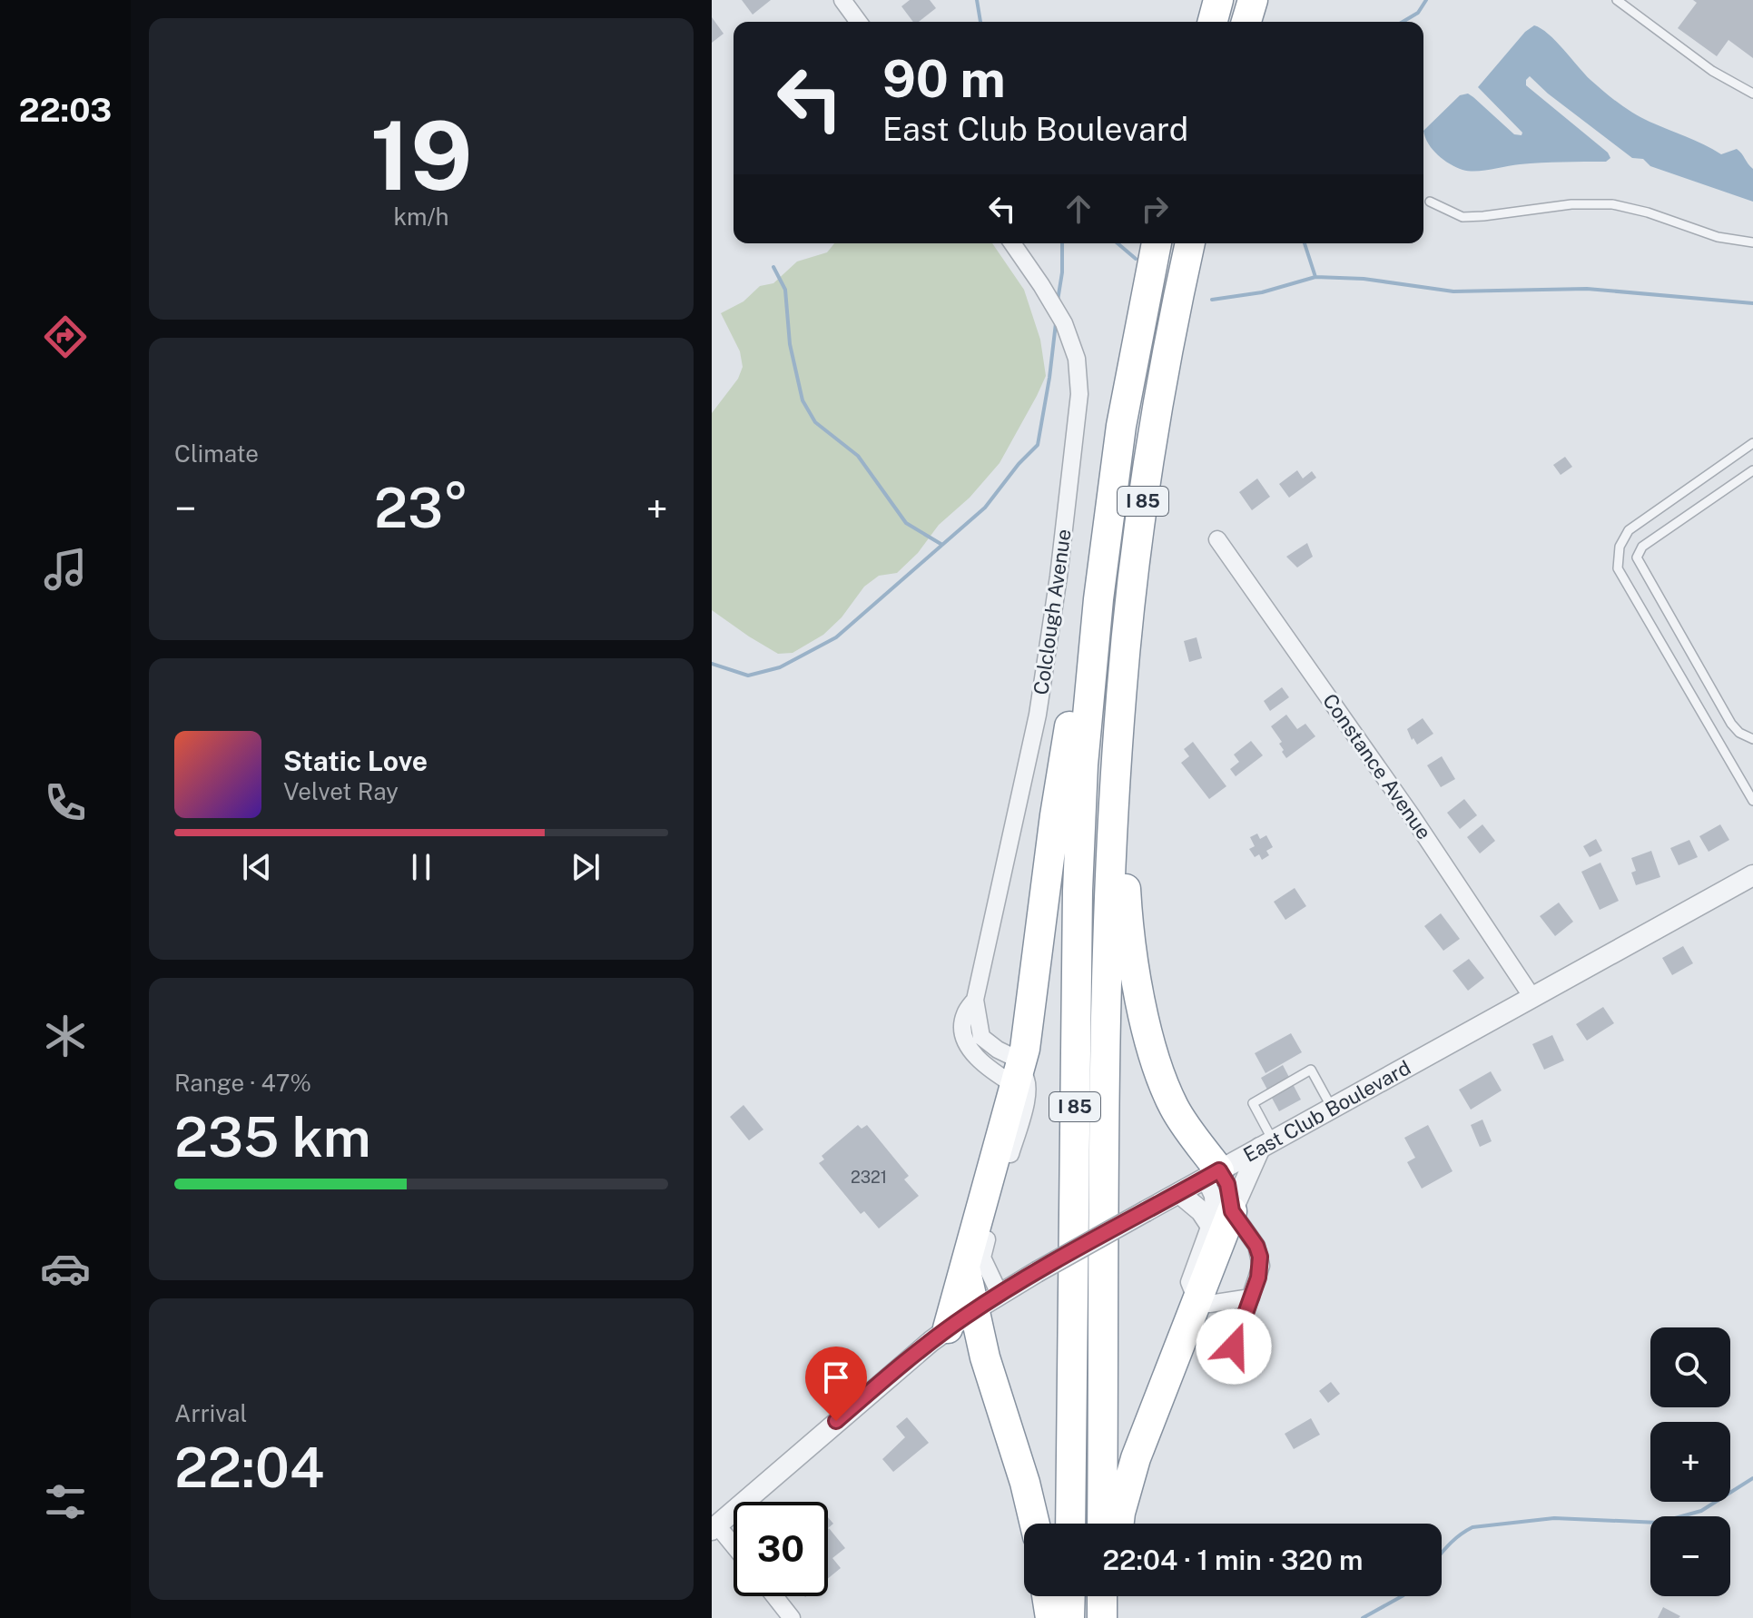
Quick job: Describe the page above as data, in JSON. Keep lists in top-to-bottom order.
{
  "streets": {
    "highway": ["I 85"],
    "street": ["Colclough Avenue", "Constance Avenue", "East Club Boulevard"]
  },
  "crossings": [
    ["Constance Avenue", "East Club Boulevard"]
  ],
  "house_numbers": ["2321"],
  "page": {
    "tabs": "22:03",
    "tile": [
      ["19", "km/h"],
      "Climate",
      ["Range · 47%", "235 km"],
      ["Arrival", "22:04"]
    ],
    "turn": ["90 m", "East Club Boulevard"],
    "heat": ["−", "23°", "+"],
    "song": ["Static Love", "Velvet Ray"],
    "map_buttons": ["+", "−"],
    "limit": "30",
    "trip": "22:04 · 1 min · 320 m"
  }
}
